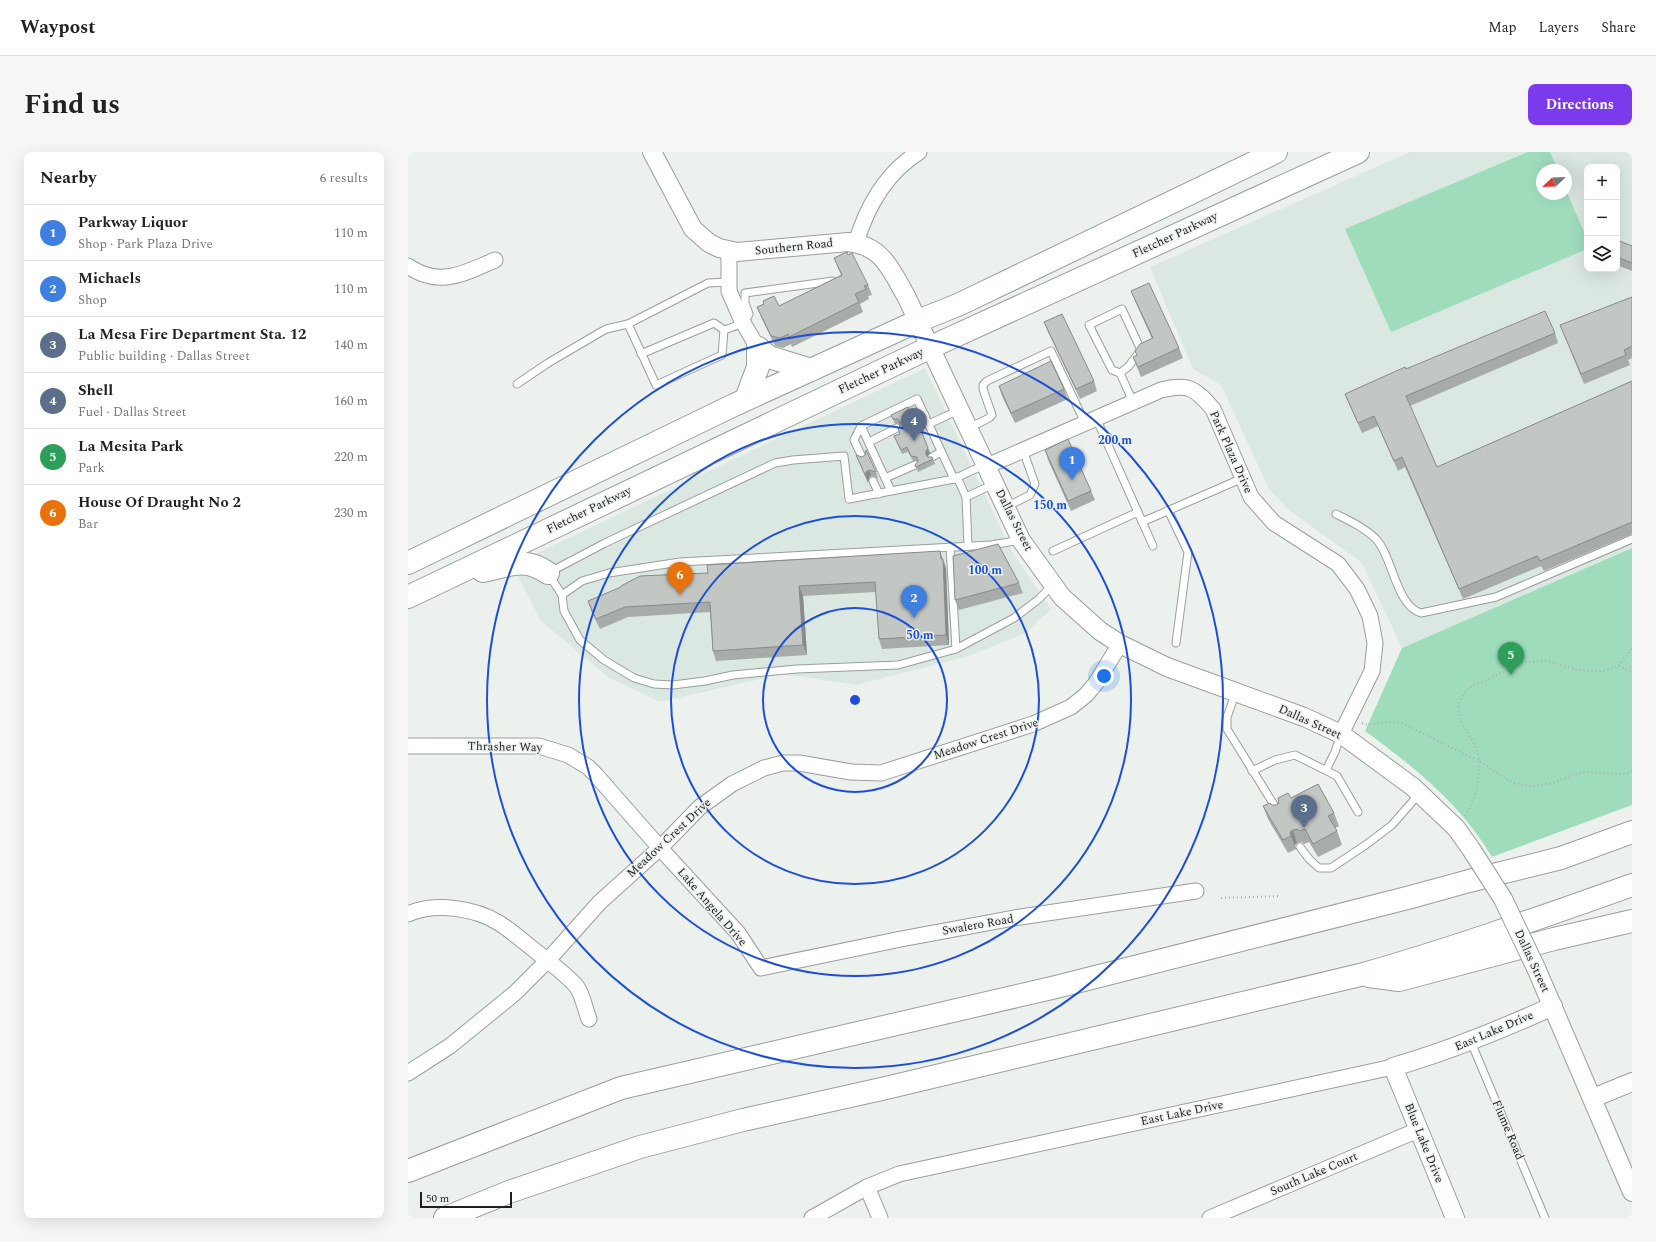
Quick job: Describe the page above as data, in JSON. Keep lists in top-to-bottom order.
{
  "streets": {
    "main road": ["Fletcher Parkway"],
    "street": [
      "Southern Road",
      "Park Plaza Drive",
      "Dallas Street",
      "Meadow Crest Drive",
      "Thrasher Way",
      "Lake Angela Drive",
      "Swalero Road",
      "East Lake Drive",
      "Blue Lake Drive",
      "South Lake Court"
    ],
    "lane": ["Flume Road"]
  },
  "crossings": [
    ["Fletcher Parkway", "Southern Road"],
    ["Fletcher Parkway", "Dallas Street"],
    ["Southern Road", "Dallas Street"],
    ["Park Plaza Drive", "Dallas Street"],
    ["Dallas Street", "Meadow Crest Drive"],
    ["Dallas Street", "East Lake Drive"],
    ["Meadow Crest Drive", "Thrasher Way"],
    ["Meadow Crest Drive", "Lake Angela Drive"],
    ["Thrasher Way", "Lake Angela Drive"],
    ["Lake Angela Drive", "Swalero Road"],
    ["East Lake Drive", "Flume Road"],
    ["East Lake Drive", "Blue Lake Drive"],
    ["Blue Lake Drive", "South Lake Court"]
  ],
  "scale_bar": "50 m",
  "north": "bottom left",
  "page": {
    "header": "Waypost",
    "nav": ["Map", "Layers", "Share"],
    "title": "Find us",
    "buttons": "Directions",
    "heading": ["Nearby", "6 results"],
    "map_buttons": ["+", "−"],
    "list": [
      {
        "mark": "1",
        "name": "Parkway Liquor",
        "note": "Shop · Park Plaza Drive",
        "value": "110 m"
      },
      {
        "mark": "2",
        "name": "Michaels",
        "note": "Shop",
        "value": "110 m"
      },
      {
        "mark": "3",
        "name": "La Mesa Fire Department Sta. 12",
        "note": "Public building · Dallas Street",
        "value": "140 m"
      },
      {
        "mark": "4",
        "name": "Shell",
        "note": "Fuel · Dallas Street",
        "value": "160 m"
      },
      {
        "mark": "5",
        "name": "La Mesita Park",
        "note": "Park",
        "value": "220 m"
      },
      {
        "mark": "6",
        "name": "House Of Draught No 2",
        "note": "Bar",
        "value": "230 m"
      }
    ],
    "pins": [
      "4",
      "1",
      "6",
      "2",
      "5",
      "3"
    ],
    "scale": "50 m"
  },
  "rings": [
    "200 m",
    "150 m",
    "100 m",
    "50 m"
  ]
}
